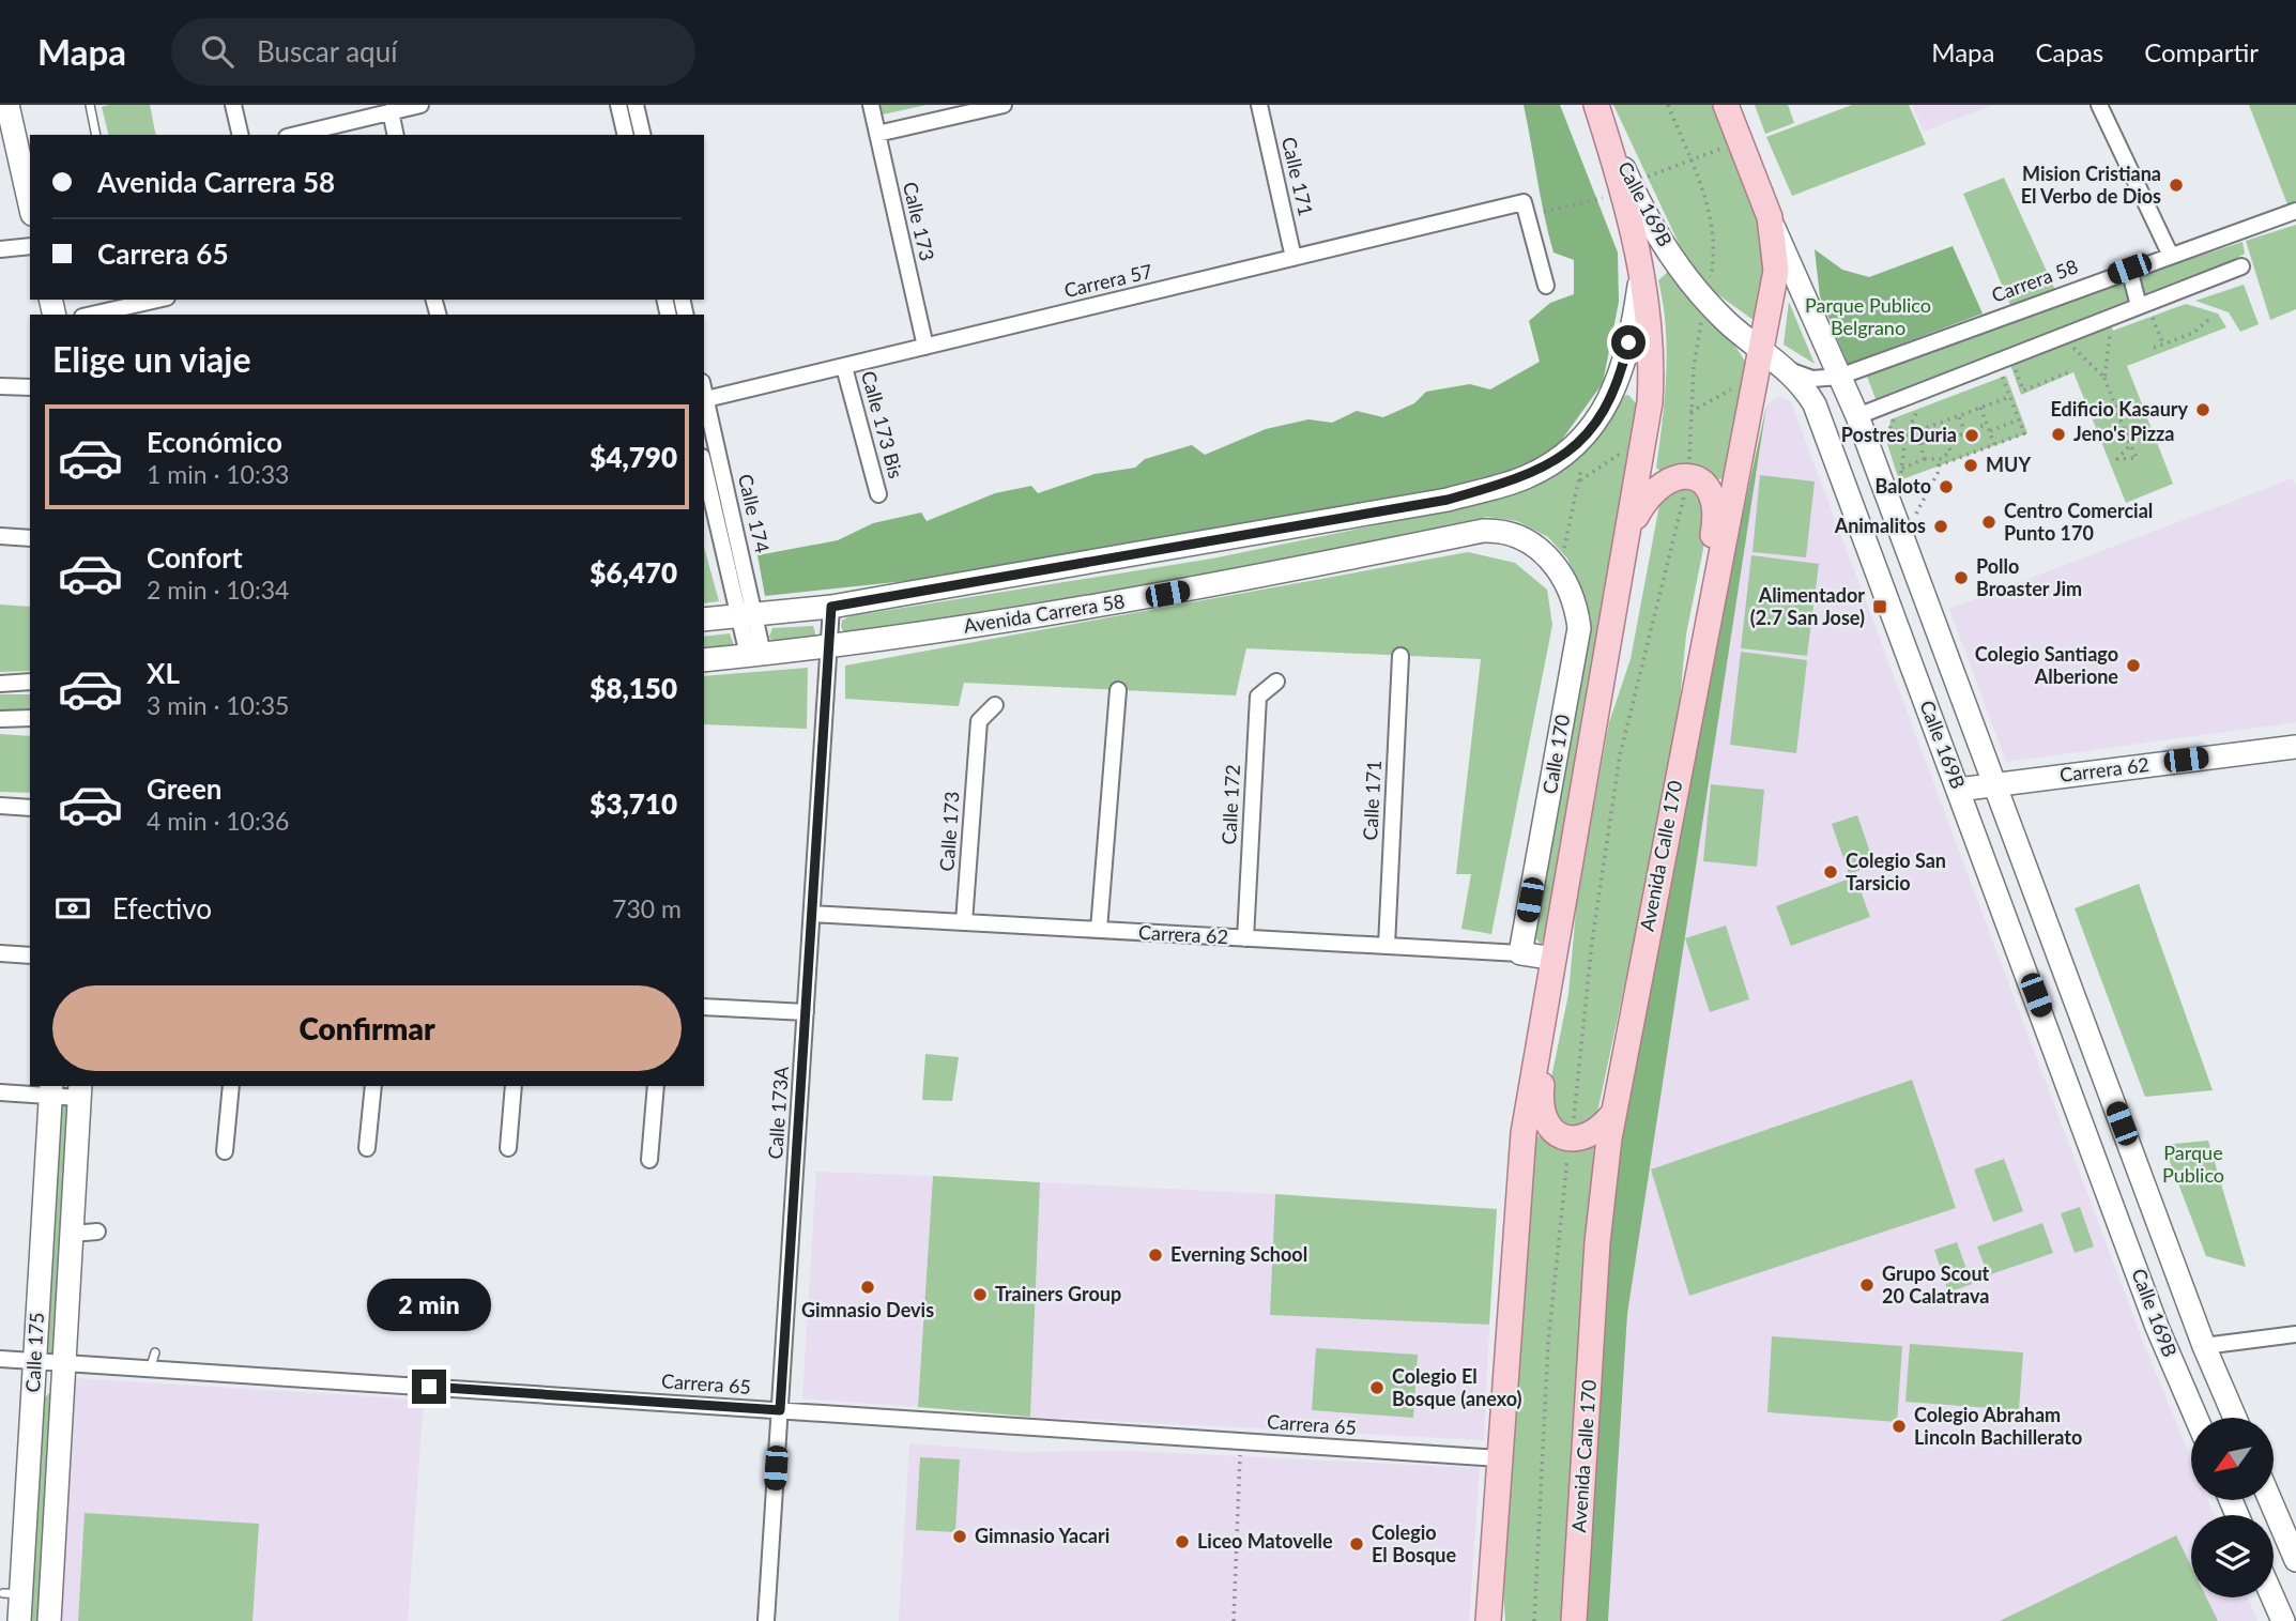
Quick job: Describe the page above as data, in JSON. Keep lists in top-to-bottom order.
{
  "streets": {
    "main road": ["Avenida Calle 170"],
    "street": [
      "Calle 171",
      "Calle 169B",
      "Calle 173",
      "Carrera 57",
      "Carrera 58",
      "Calle 173 Bis",
      "Calle 174",
      "Avenida Carrera 58",
      "Calle 170",
      "Carrera 62",
      "Calle 172",
      "Calle 173A",
      "Calle 175",
      "Carrera 65"
    ]
  },
  "crossings": [
    ["Calle 171", "Carrera 57"],
    ["Calle 171", "Carrera 62"],
    ["Calle 169B", "Carrera 58"],
    ["Calle 169B", "Carrera 62"],
    ["Calle 169B", "Avenida Calle 170"],
    ["Calle 173", "Carrera 57"],
    ["Calle 173", "Carrera 62"],
    ["Carrera 57", "Calle 173 Bis"],
    ["Carrera 57", "Calle 174"],
    ["Calle 174", "Avenida Carrera 58"],
    ["Avenida Carrera 58", "Calle 170"],
    ["Avenida Carrera 58", "Calle 173A"],
    ["Calle 170", "Carrera 62"],
    ["Carrera 62", "Calle 172"],
    ["Carrera 62", "Calle 173A"],
    ["Calle 173A", "Carrera 65"],
    ["Calle 175", "Carrera 65"]
  ],
  "parks": ["Parque Publico Belgrano", "Parque Publico"],
  "places": {
    "other": [
      "Mision Cristiana El Verbo de Dios",
      "Edificio Kasaury",
      "Jeno's Pizza",
      "Postres Duria",
      "MUY",
      "Baloto",
      "Centro Comercial Punto 170",
      "Animalitos",
      "Pollo Broaster Jim",
      "Colegio Santiago Alberione",
      "Colegio San Tarsicio",
      "Everning School",
      "Grupo Scout 20 Calatrava",
      "Gimnasio Devis",
      "Trainers Group",
      "Colegio El Bosque (anexo)",
      "Colegio Abraham Lincoln Bachillerato",
      "Gimnasio Yacari",
      "Liceo Matovelle",
      "Colegio El Bosque"
    ],
    "transit": ["Alimentador (2.7 San Jose)"]
  },
  "north": "bottom left",
  "page": {
    "header": "Mapa",
    "search": "Buscar aquí",
    "nav": ["Mapa", "Capas", "Compartir"],
    "banner": ["Avenida Carrera 58", "Carrera 65"],
    "heading": "Elige un viaje",
    "list": [
      {
        "name": "Económico",
        "note": "1 min · 10:33",
        "value": "$4,790"
      },
      {
        "name": "Confort",
        "note": "2 min · 10:34",
        "value": "$6,470"
      },
      {
        "name": "XL",
        "note": "3 min · 10:35",
        "value": "$8,150"
      },
      {
        "name": "Green",
        "note": "4 min · 10:36",
        "value": "$3,710"
      }
    ],
    "pay": ["Efectivo", "730 m"],
    "buttons": "Confirmar",
    "bubble": "2 min"
  }
}
